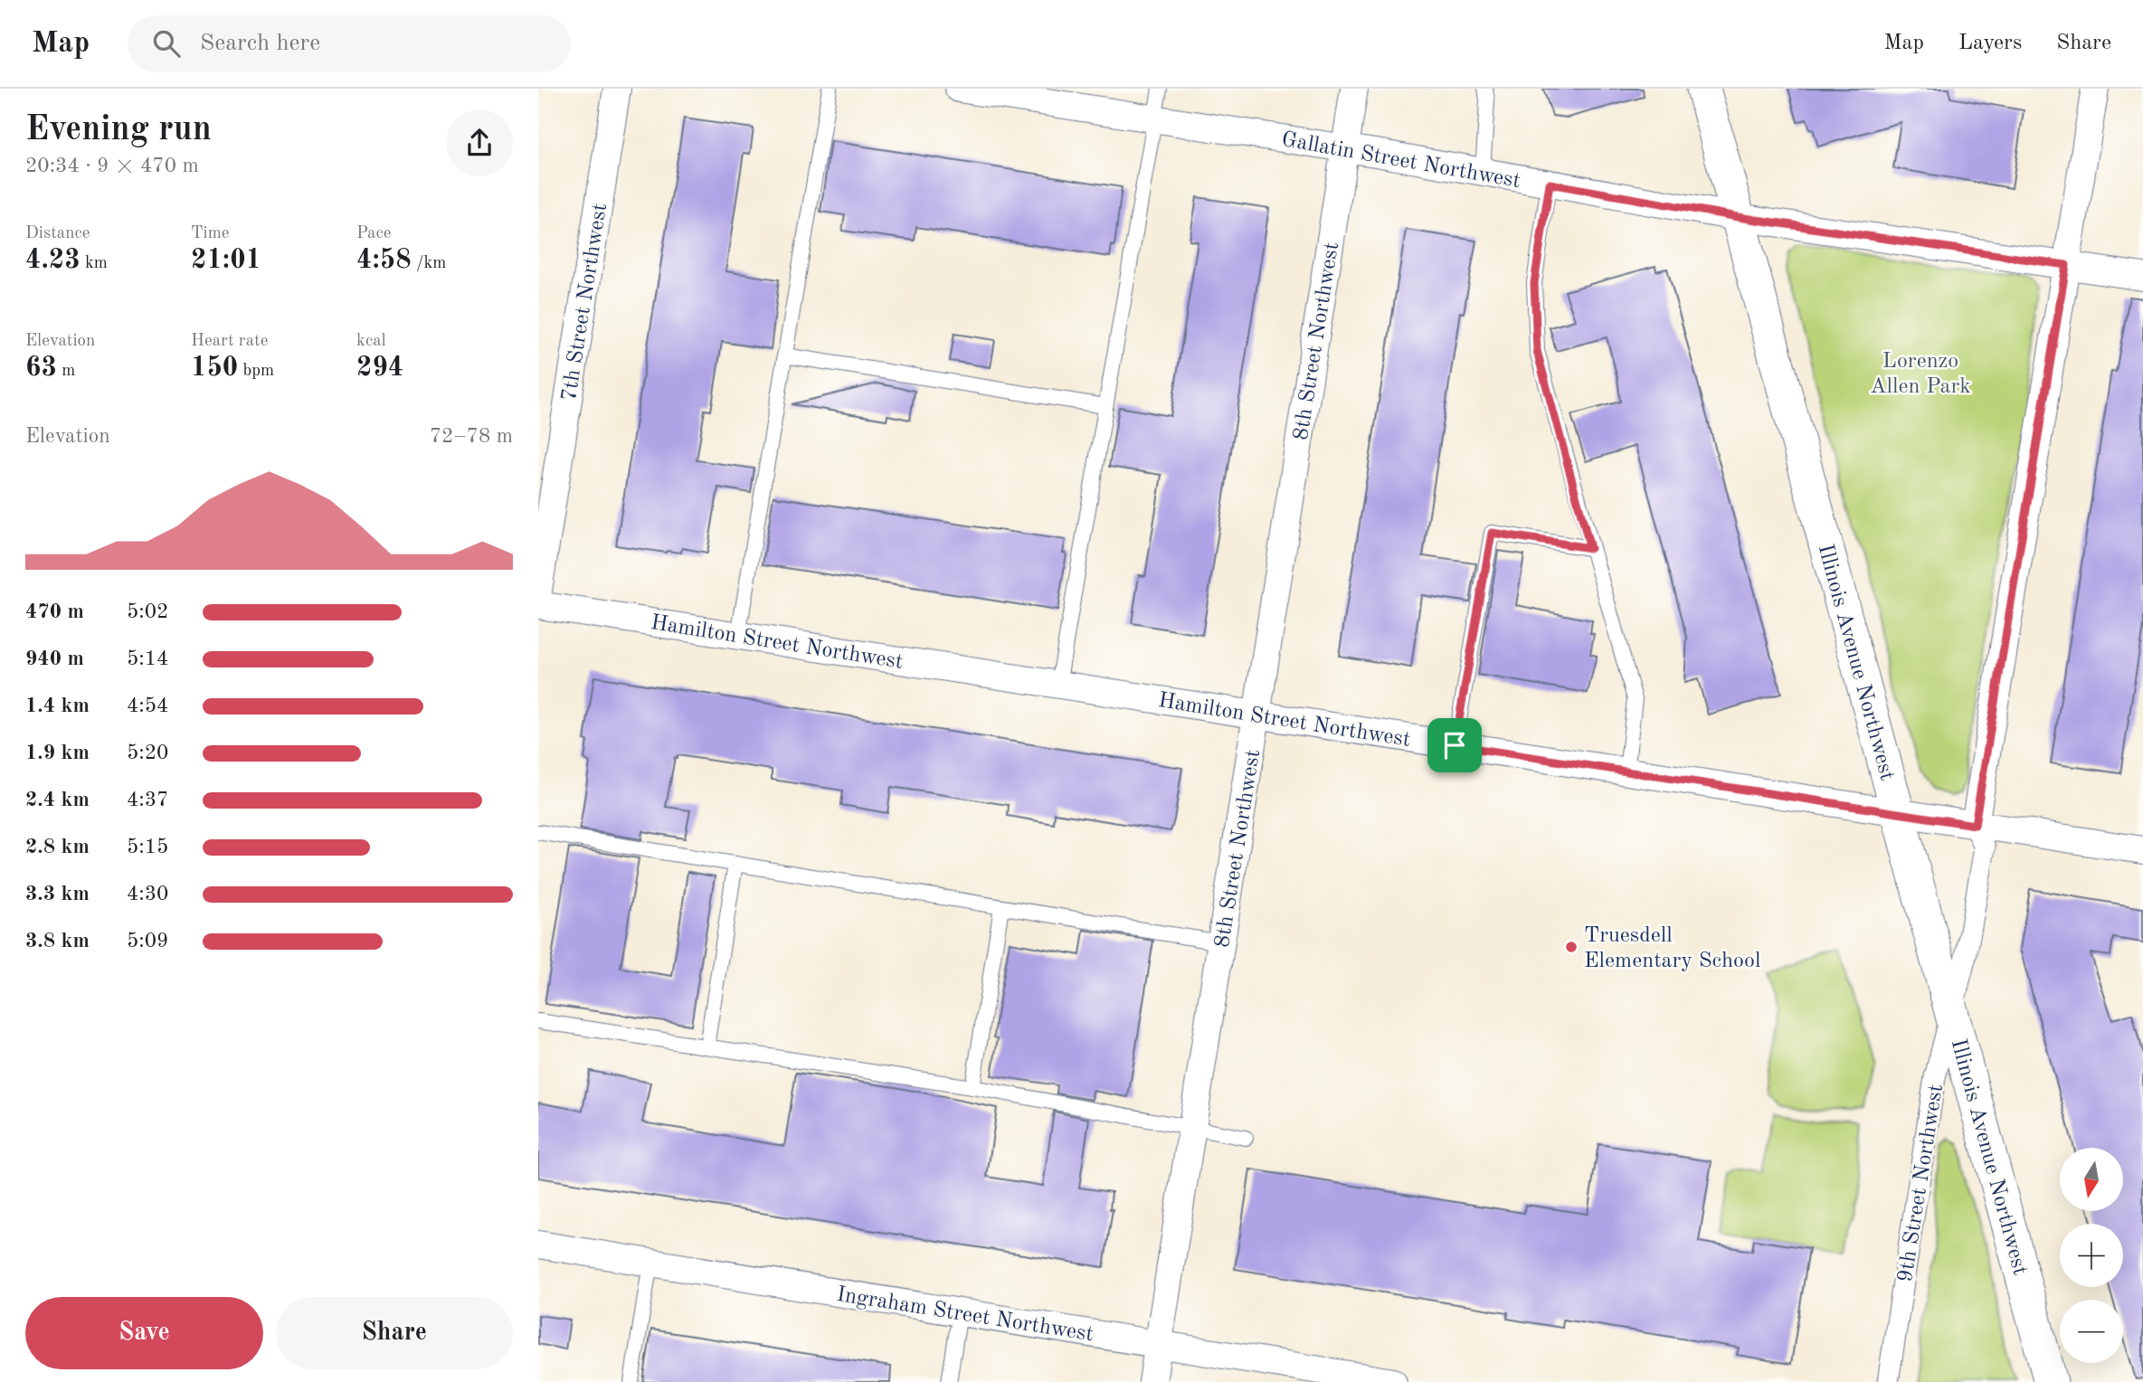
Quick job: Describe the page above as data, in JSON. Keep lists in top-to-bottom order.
{
  "streets": {
    "street": [
      "Gallatin Street Northwest",
      "7th Street Northwest",
      "8th Street Northwest",
      "Hamilton Street Northwest",
      "Illinois Avenue Northwest",
      "9th Street Northwest",
      "Ingraham Street Northwest"
    ]
  },
  "crossings": [
    ["Gallatin Street Northwest", "8th Street Northwest"],
    ["Gallatin Street Northwest", "Illinois Avenue Northwest"],
    ["Gallatin Street Northwest", "9th Street Northwest"],
    ["8th Street Northwest", "Hamilton Street Northwest"],
    ["8th Street Northwest", "Ingraham Street Northwest"],
    ["Hamilton Street Northwest", "Illinois Avenue Northwest"],
    ["Hamilton Street Northwest", "9th Street Northwest"],
    ["Illinois Avenue Northwest", "9th Street Northwest"]
  ],
  "parks": ["Lorenzo Allen Park"],
  "places": ["Truesdell Elementary School"],
  "north": "bottom",
  "page": {
    "header": "Map",
    "search": "Search here",
    "nav": ["Map", "Layers", "Share"],
    "heading": ["Evening run", "20:34 · 9 × 470 m"],
    "stats": [
      ["Distance", "4.23 km"],
      ["Time", "21:01"],
      ["Pace", "4:58 /km"],
      ["Elevation", "63 m"],
      ["Heart rate", "150 bpm"],
      ["kcal", "294"]
    ],
    "chart": ["Elevation", "72–78 m"],
    "list": [
      {
        "name": "470 m",
        "note": "5:02"
      },
      {
        "name": "940 m",
        "note": "5:14"
      },
      {
        "name": "1.4 km",
        "note": "4:54"
      },
      {
        "name": "1.9 km",
        "note": "5:20"
      },
      {
        "name": "2.4 km",
        "note": "4:37"
      },
      {
        "name": "2.8 km",
        "note": "5:15"
      },
      {
        "name": "3.3 km",
        "note": "4:30"
      },
      {
        "name": "3.8 km",
        "note": "5:09"
      }
    ],
    "map_buttons": ["+", "−"],
    "buttons": ["Save", "Share"]
  }
}
